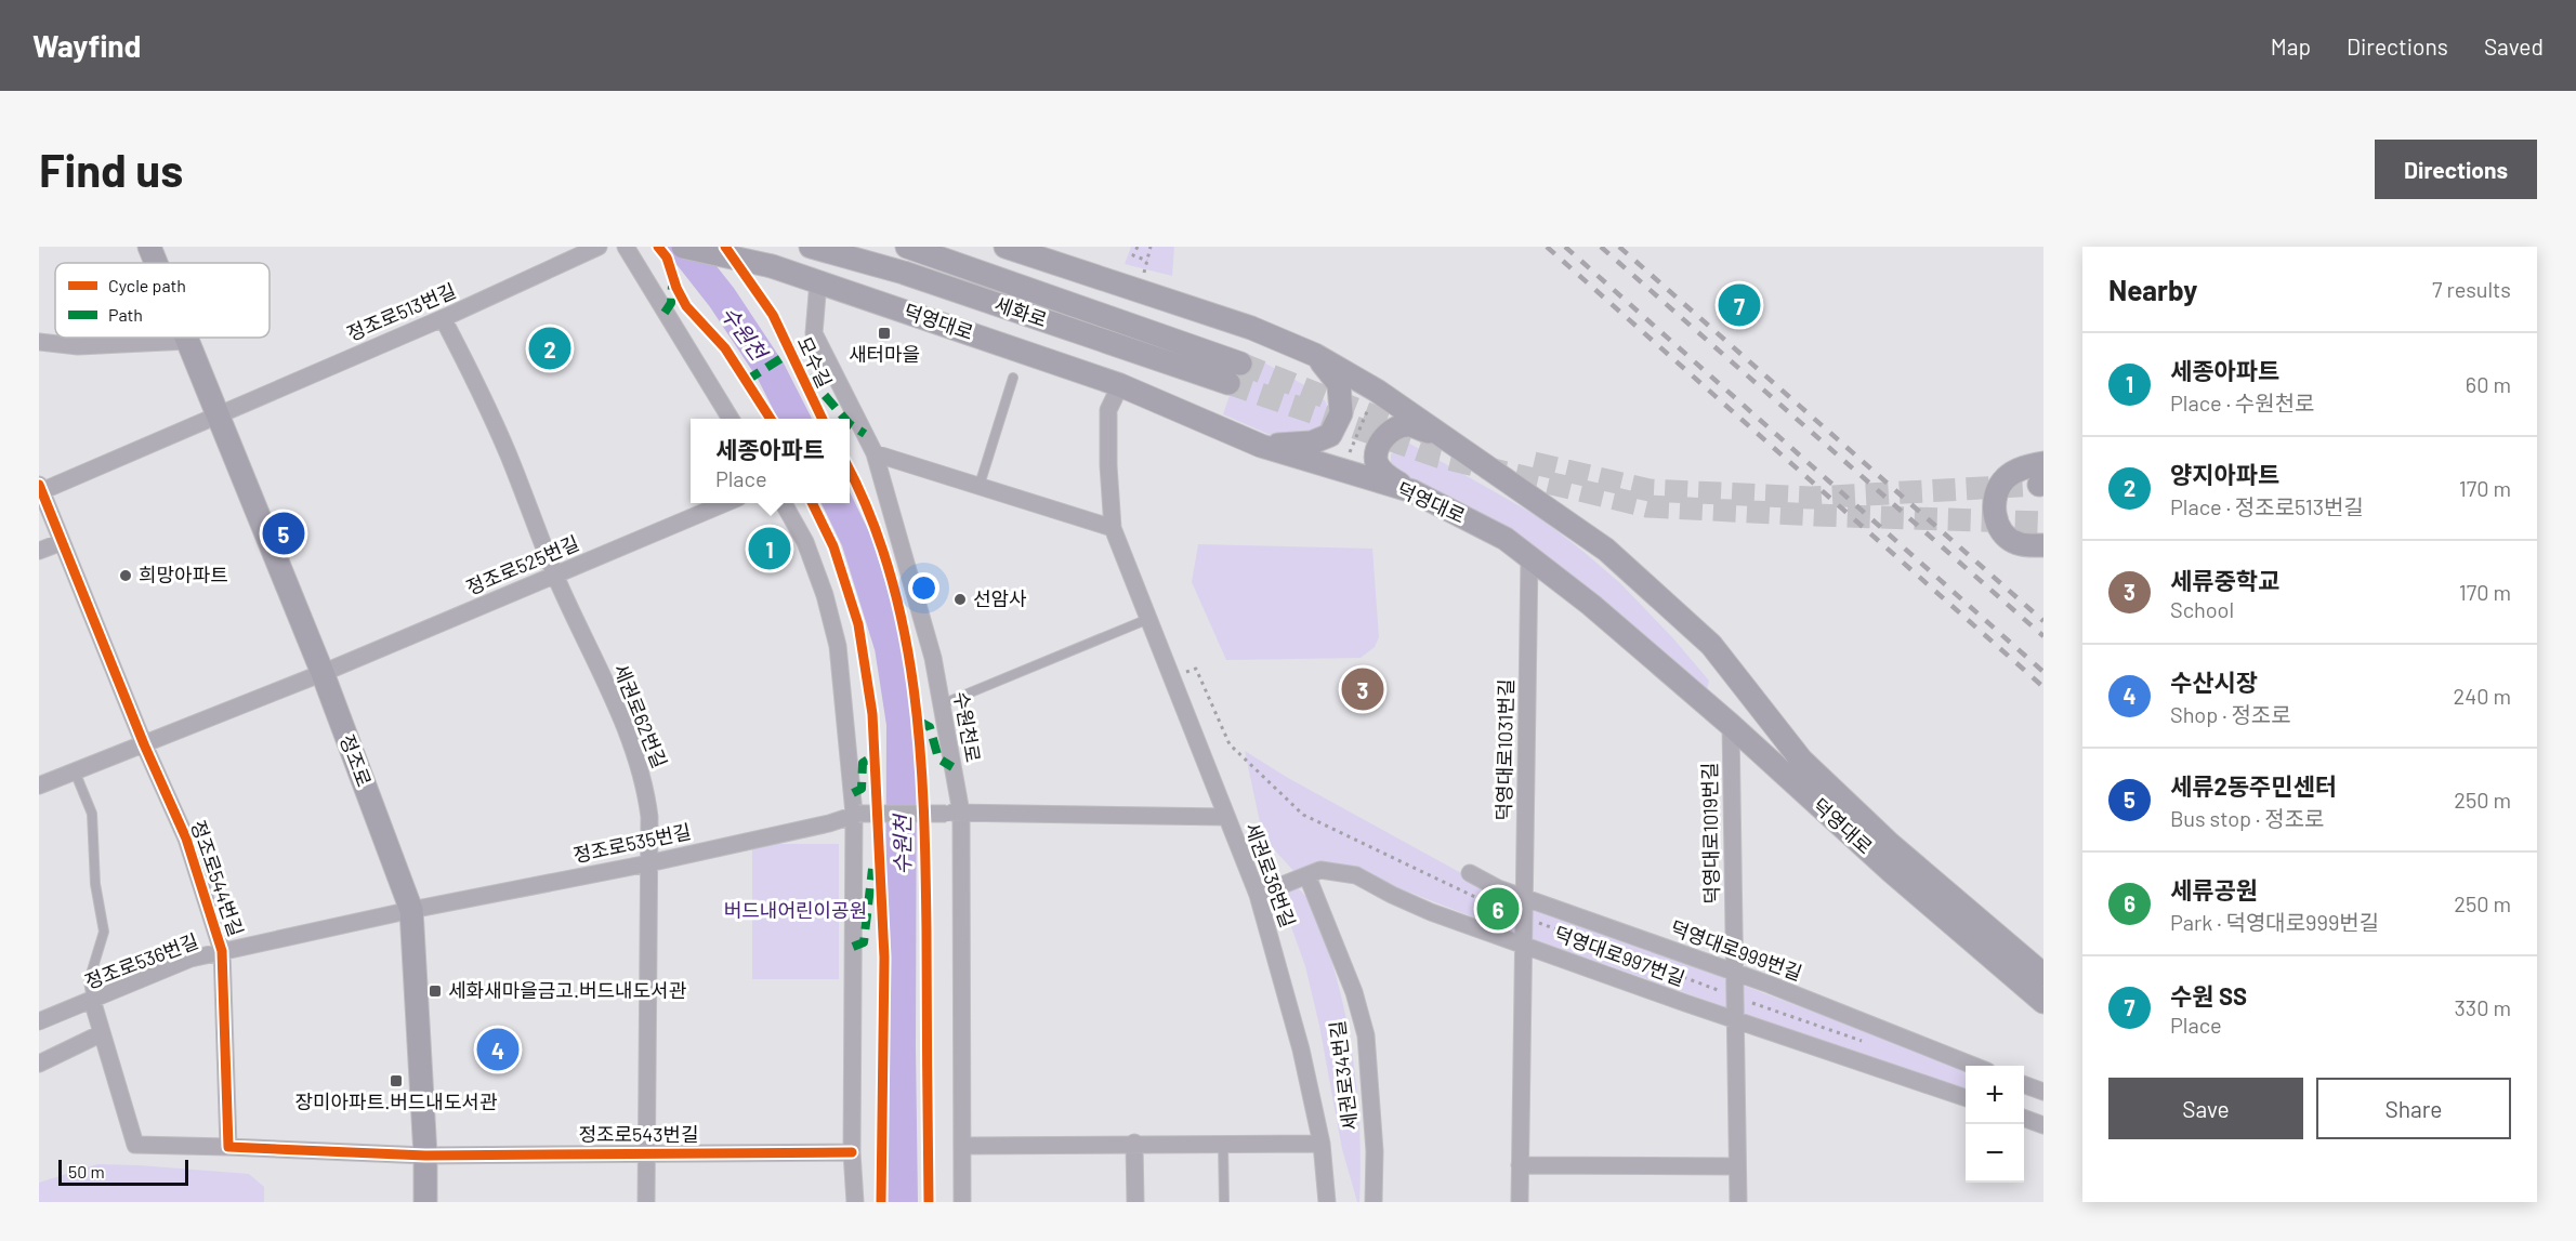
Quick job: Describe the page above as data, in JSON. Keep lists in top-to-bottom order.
{
  "streets": {
    "main road": ["세화로", "덕영대로", "정조로"],
    "street": [
      "정조로513번길",
      "정조로525번길",
      "세권로62번길",
      "수원천로",
      "덕영대로1031번길",
      "덕영대로1019번길",
      "정조로535번길",
      "세권로36번길",
      "정조로544번길",
      "덕영대로999번길",
      "덕영대로997번길",
      "정조로536번길",
      "세권로34번길",
      "정조로543번길"
    ],
    "cycle path": ["모수길"]
  },
  "crossings": [
    ["정조로513번길", "세권로62번길"],
    ["정조로513번길", "정조로"],
    ["정조로513번길", "정조로544번길"],
    ["덕영대로", "수원천로"],
    ["덕영대로", "덕영대로1031번길"],
    ["덕영대로", "덕영대로1019번길"],
    ["정조로525번길", "세권로62번길"],
    ["정조로525번길", "정조로"],
    ["정조로525번길", "정조로544번길"],
    ["세권로62번길", "정조로535번길"],
    ["세권로62번길", "정조로543번길"],
    ["수원천로", "세권로36번길"],
    ["덕영대로1031번길", "덕영대로999번길"],
    ["덕영대로1031번길", "덕영대로997번길"],
    ["정조로", "정조로535번길"],
    ["정조로", "정조로536번길"],
    ["정조로", "정조로543번길"],
    ["덕영대로1019번길", "덕영대로999번길"],
    ["덕영대로1019번길", "덕영대로997번길"],
    ["정조로535번길", "세권로36번길"],
    ["정조로535번길", "정조로536번길"],
    ["세권로36번길", "덕영대로997번길"],
    ["정조로544번길", "정조로536번길"],
    ["덕영대로997번길", "세권로34번길"]
  ],
  "water": ["수원천"],
  "parks": ["버드내어린이공원"],
  "places": {
    "transit": ["새터마을", "세화새마을금고.버드내도서관", "장미아파트.버드내도서관"],
    "other": ["희망아파트", "선암사"]
  },
  "legend": ["Cycle path", "Path"],
  "scale_bar": "50 m",
  "page": {
    "header": "Wayfind",
    "nav": ["Map", "Directions", "Saved"],
    "buttons": [
      "Directions",
      ["Save", "Share"]
    ],
    "title": "Find us",
    "heading": ["Nearby", "7 results"],
    "pins": [
      "7",
      "2",
      "5",
      "1",
      "3",
      "6",
      "4"
    ],
    "list": [
      {
        "mark": "1",
        "name": "세종아파트",
        "note": "Place · 수원천로",
        "value": "60 m"
      },
      {
        "mark": "2",
        "name": "양지아파트",
        "note": "Place · 정조로513번길",
        "value": "170 m"
      },
      {
        "mark": "3",
        "name": "세류중학교",
        "note": "School",
        "value": "170 m"
      },
      {
        "mark": "4",
        "name": "수산시장",
        "note": "Shop · 정조로",
        "value": "240 m"
      },
      {
        "mark": "5",
        "name": "세류2동주민센터",
        "note": "Bus stop · 정조로",
        "value": "250 m"
      },
      {
        "mark": "6",
        "name": "세류공원",
        "note": "Park · 덕영대로999번길",
        "value": "250 m"
      },
      {
        "mark": "7",
        "name": "수원 SS",
        "note": "Place",
        "value": "330 m"
      }
    ],
    "popup": ["세종아파트", "Place"],
    "map_buttons": ["+", "−"],
    "scale": "50 m"
  }
}
